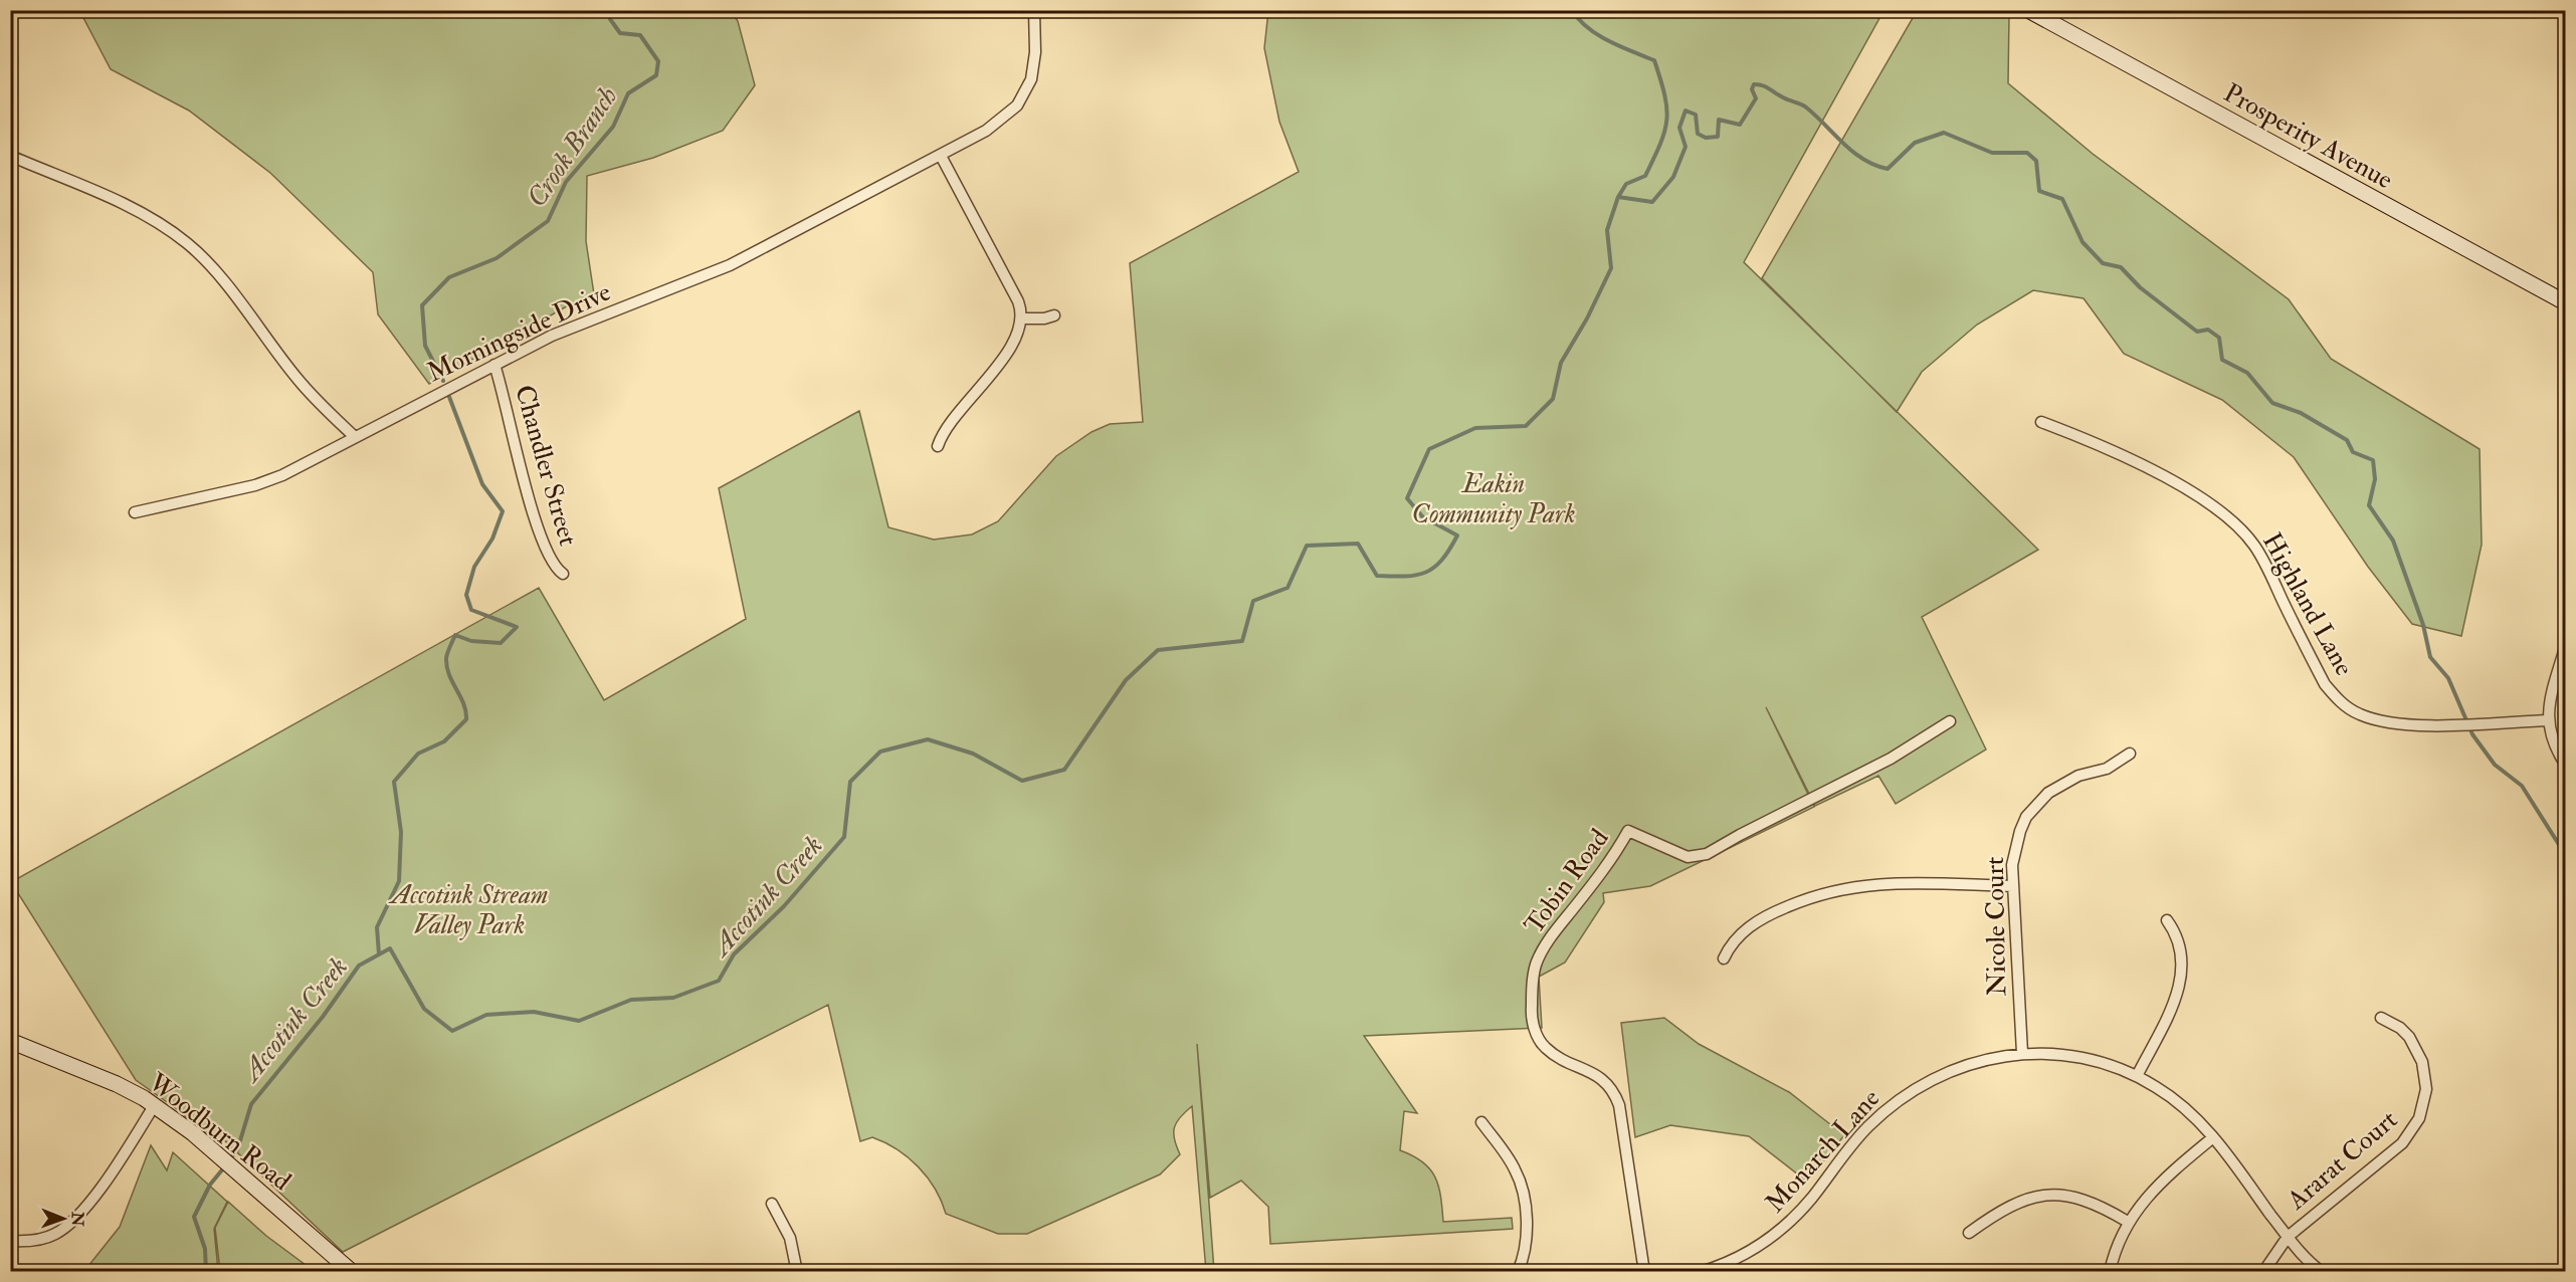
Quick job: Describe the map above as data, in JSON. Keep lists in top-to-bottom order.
{
  "streets": {
    "main road": ["Prosperity Avenue", "Woodburn Road"],
    "street": [
      "Morningside Drive",
      "Chandler Street",
      "Highland Lane",
      "Tobin Road",
      "Nicole Court",
      "Monarch Lane",
      "Ararat Court"
    ]
  },
  "crossings": [
    ["Morningside Drive", "Chandler Street"],
    ["Nicole Court", "Monarch Lane"],
    ["Monarch Lane", "Ararat Court"]
  ],
  "water": ["Crook Branch", "Accotink Creek"],
  "parks": ["Eakin Community Park", "Accotink Stream Valley Park"],
  "north": "right"
}
